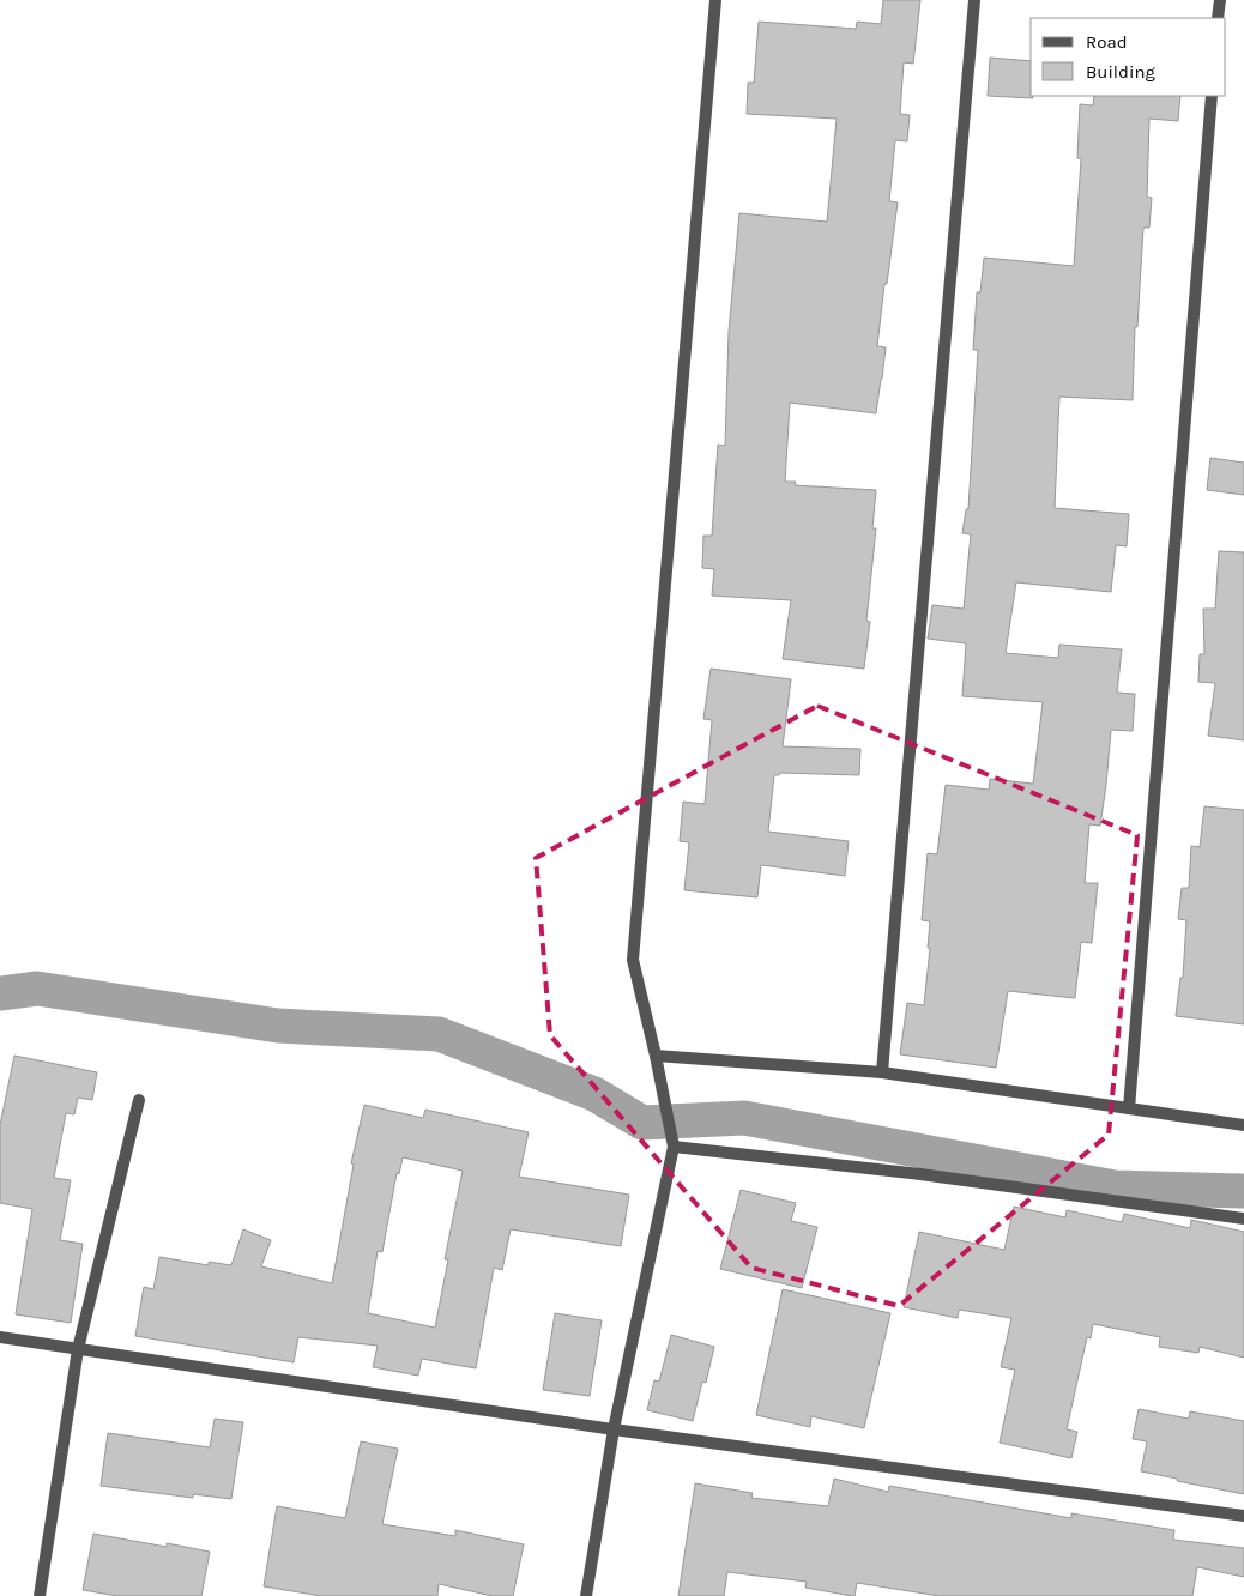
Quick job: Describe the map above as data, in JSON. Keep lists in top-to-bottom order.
{
  "legend": ["Road", "Building"]
}
